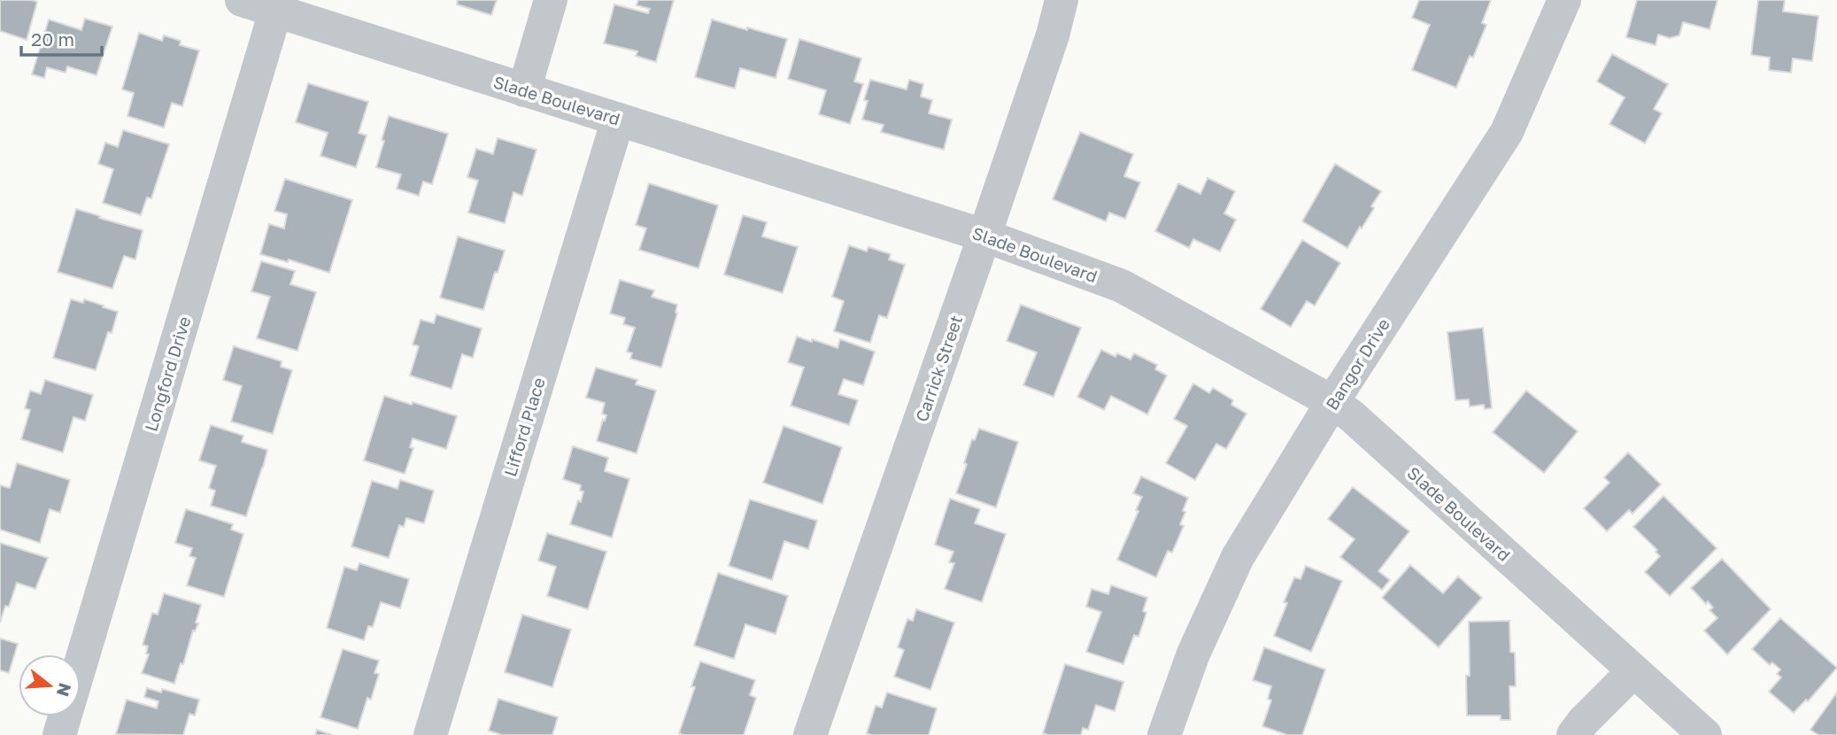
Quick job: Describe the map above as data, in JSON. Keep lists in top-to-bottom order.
{
  "streets": {
    "street": [
      "Slade Boulevard",
      "Bangor Drive",
      "Carrick Street",
      "Longford Drive",
      "Lifford Place"
    ]
  },
  "crossings": [
    ["Slade Boulevard", "Bangor Drive"],
    ["Slade Boulevard", "Carrick Street"],
    ["Slade Boulevard", "Longford Drive"],
    ["Slade Boulevard", "Lifford Place"]
  ],
  "scale_bar": "20 m",
  "north": "right"
}
